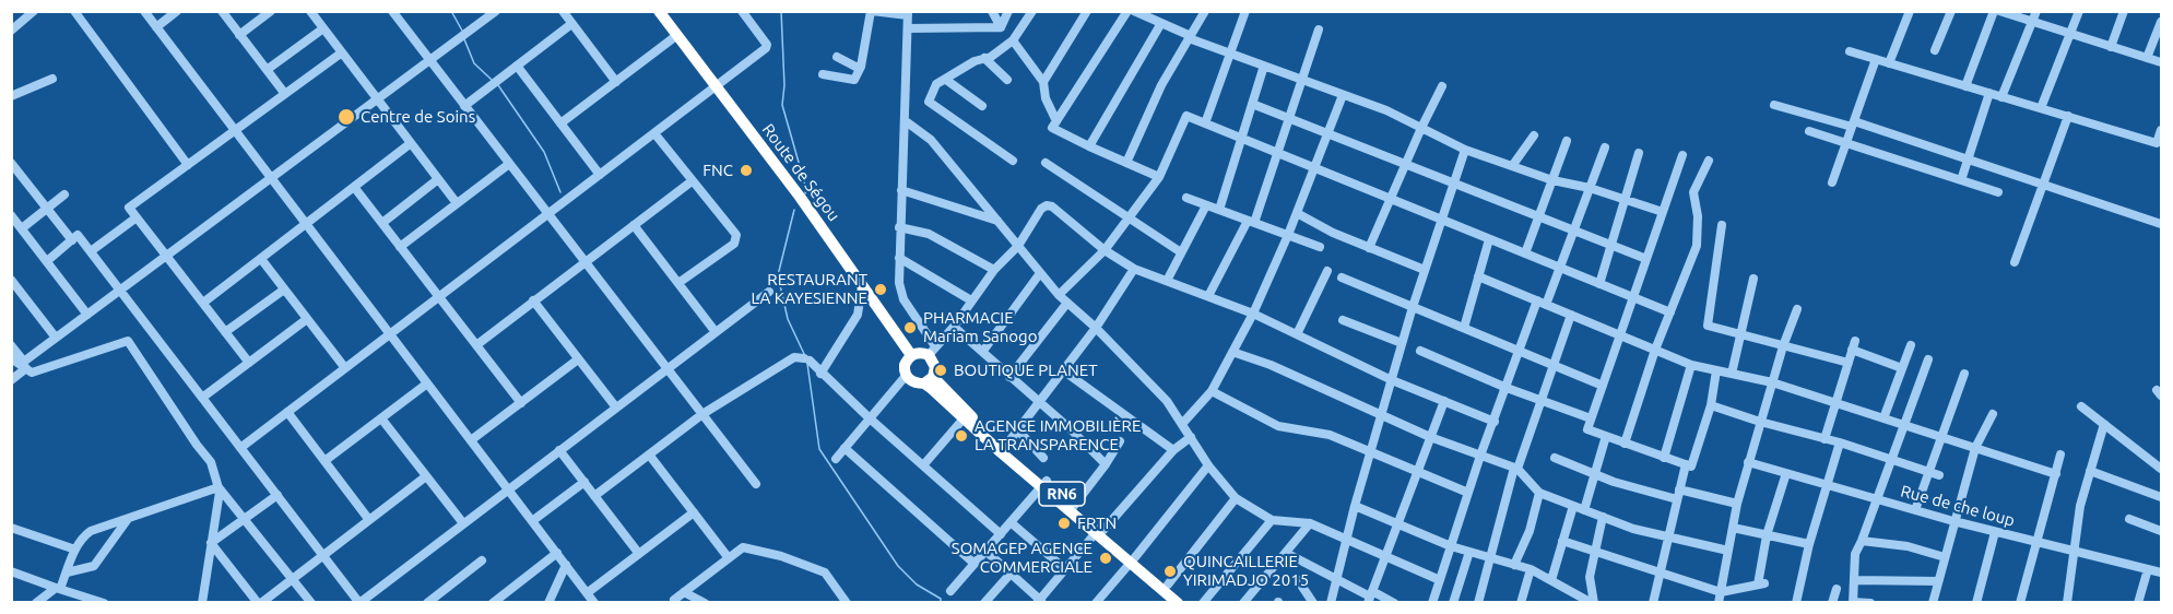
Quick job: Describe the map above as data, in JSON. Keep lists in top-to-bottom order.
{
  "streets": {
    "highway": ["Route de Ségou", "RN6"],
    "street": ["Rue de che loup"]
  },
  "crossings": [
    ["Route de Ségou", "RN6"]
  ],
  "places": [
    "Centre de Soins",
    "FNC",
    "RESTAURANT LA KAYESIENNE",
    "PHARMACIE Mariam Sanogo",
    "BOUTIQUE PLANET",
    "AGENCE IMMOBILIÈRE LA TRANSPARENCE",
    "FRTN",
    "SOMAGEP AGENCE COMMERCIALE",
    "QUINCAILLERIE YIRIMADJO 2015"
  ]
}
